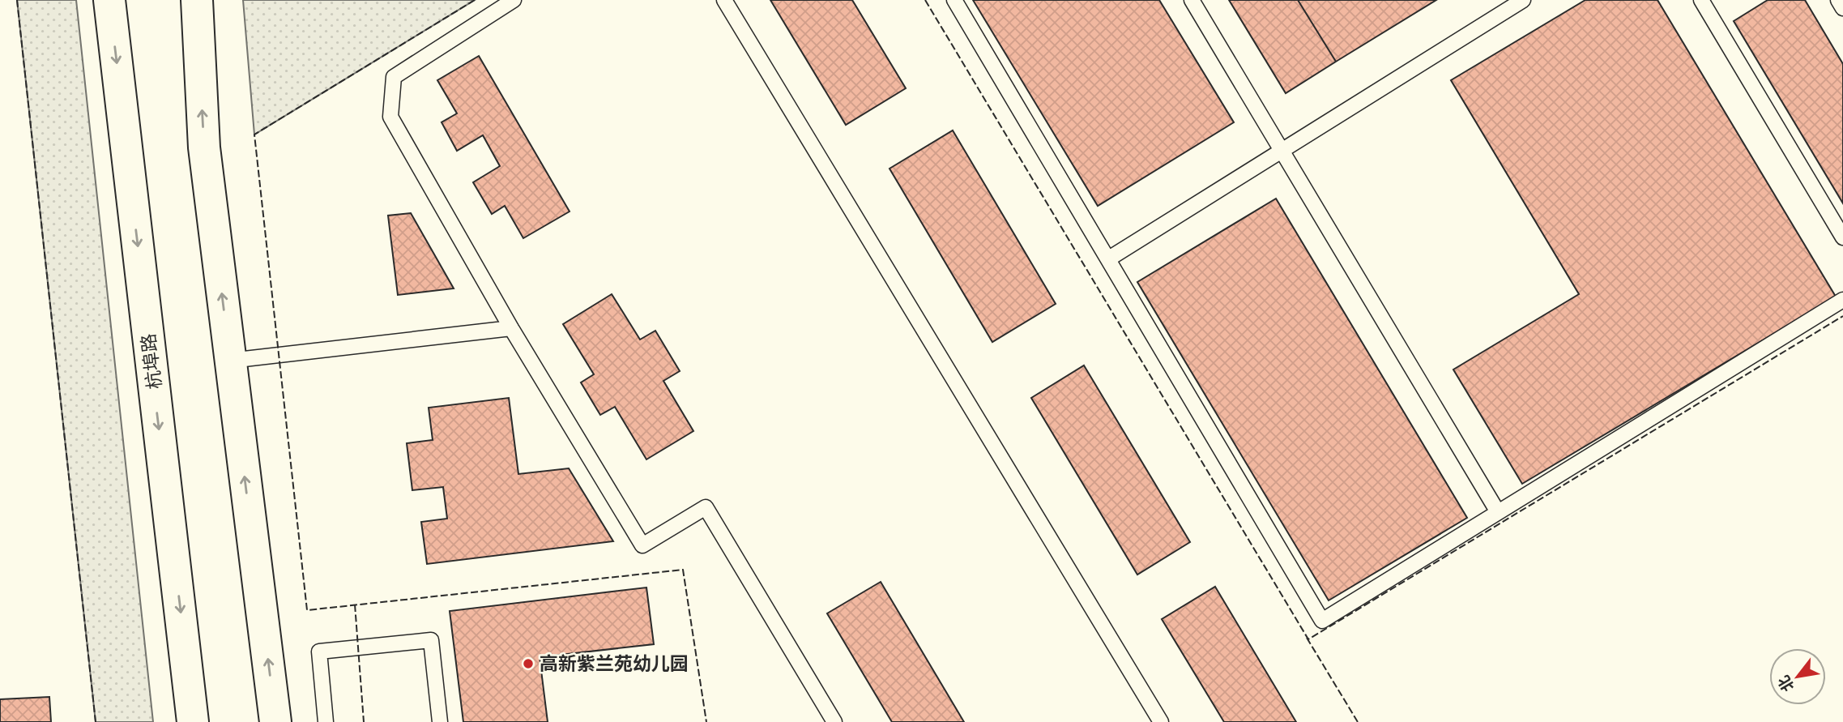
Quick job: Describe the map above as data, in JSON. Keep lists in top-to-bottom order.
{
  "streets": {
    "main road": ["杭埠路"]
  },
  "places": ["高新紫兰苑幼儿园"],
  "north": "bottom left"
}
